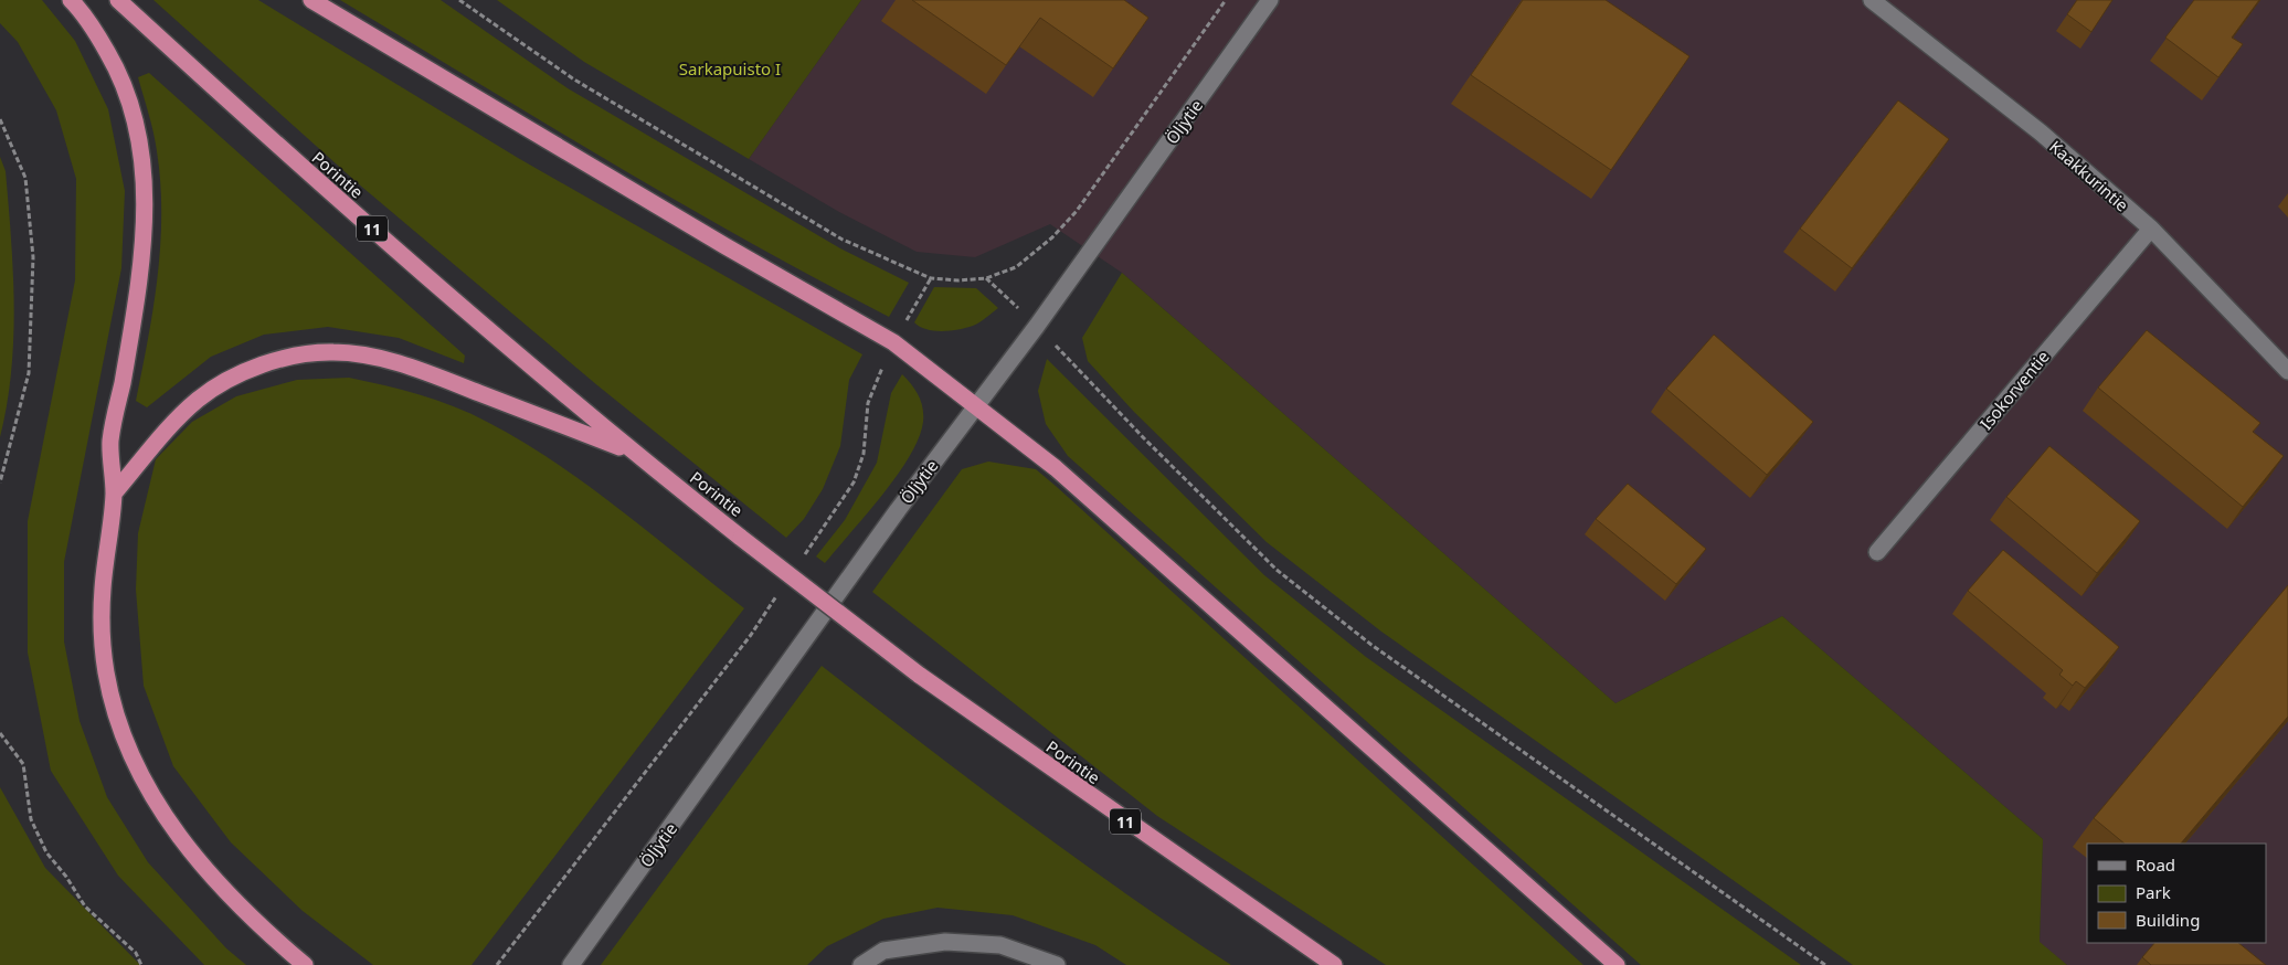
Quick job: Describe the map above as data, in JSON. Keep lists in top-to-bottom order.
{
  "streets": {
    "highway": ["Porintie", "11"],
    "main road": ["Öljytie", "Kaakkurintie", "Isokorventie"]
  },
  "crossings": [
    ["Kaakkurintie", "Isokorventie"]
  ],
  "parks": ["Sarkapuisto I"],
  "legend": ["Road", "Park", "Building"]
}
